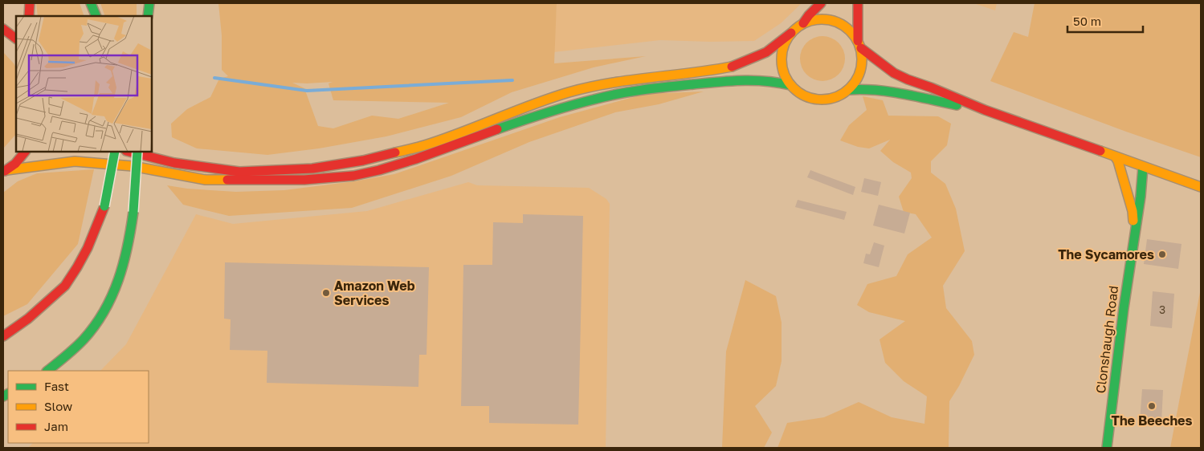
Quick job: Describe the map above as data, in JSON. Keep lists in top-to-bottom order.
{
  "streets": {
    "main road": ["Clonshaugh Road"]
  },
  "places": ["The Sycamores", "Amazon Web Services", "The Beeches"],
  "house_numbers": ["3"],
  "legend": ["Fast", "Slow", "Jam"],
  "scale_bar": "50 m"
}
